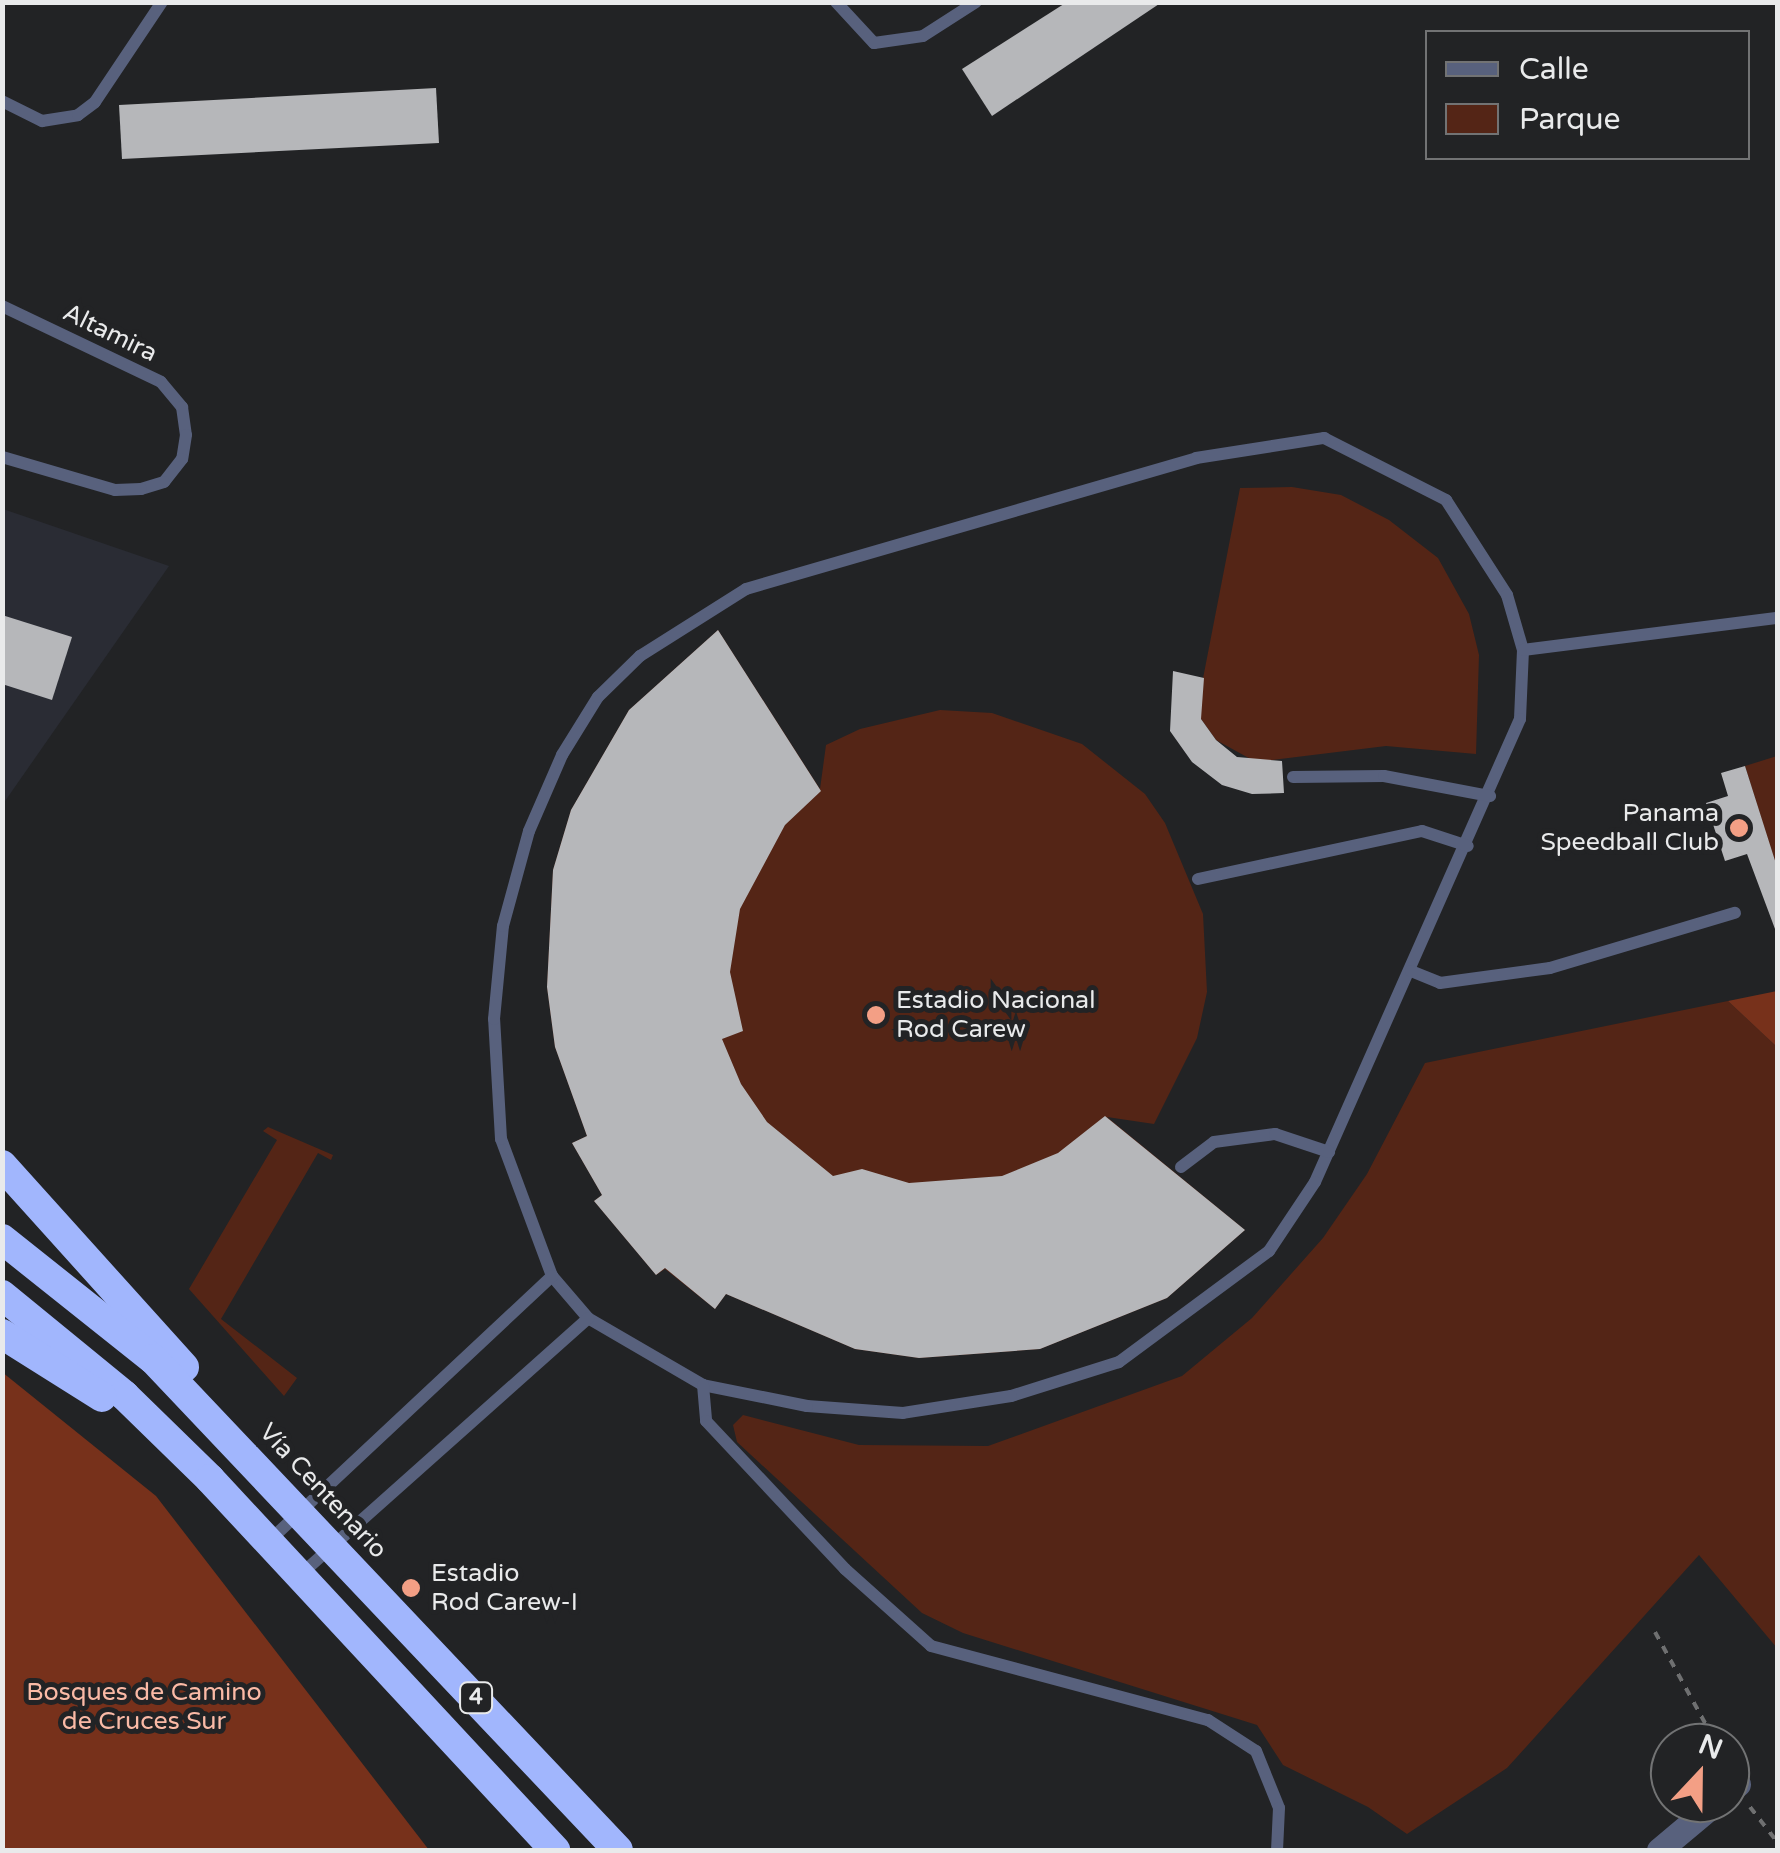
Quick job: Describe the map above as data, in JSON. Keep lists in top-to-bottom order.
{
  "streets": {
    "highway": ["Vía Centenario", "4"],
    "lane": ["Altamira"]
  },
  "parks": ["Bosques de Camino de Cruces Sur"],
  "places": ["Panama Speedball Club", "Estadio Nacional Rod Carew", "Estadio Rod Carew-I"],
  "legend": ["Calle", "Parque"],
  "north": "top"
}
